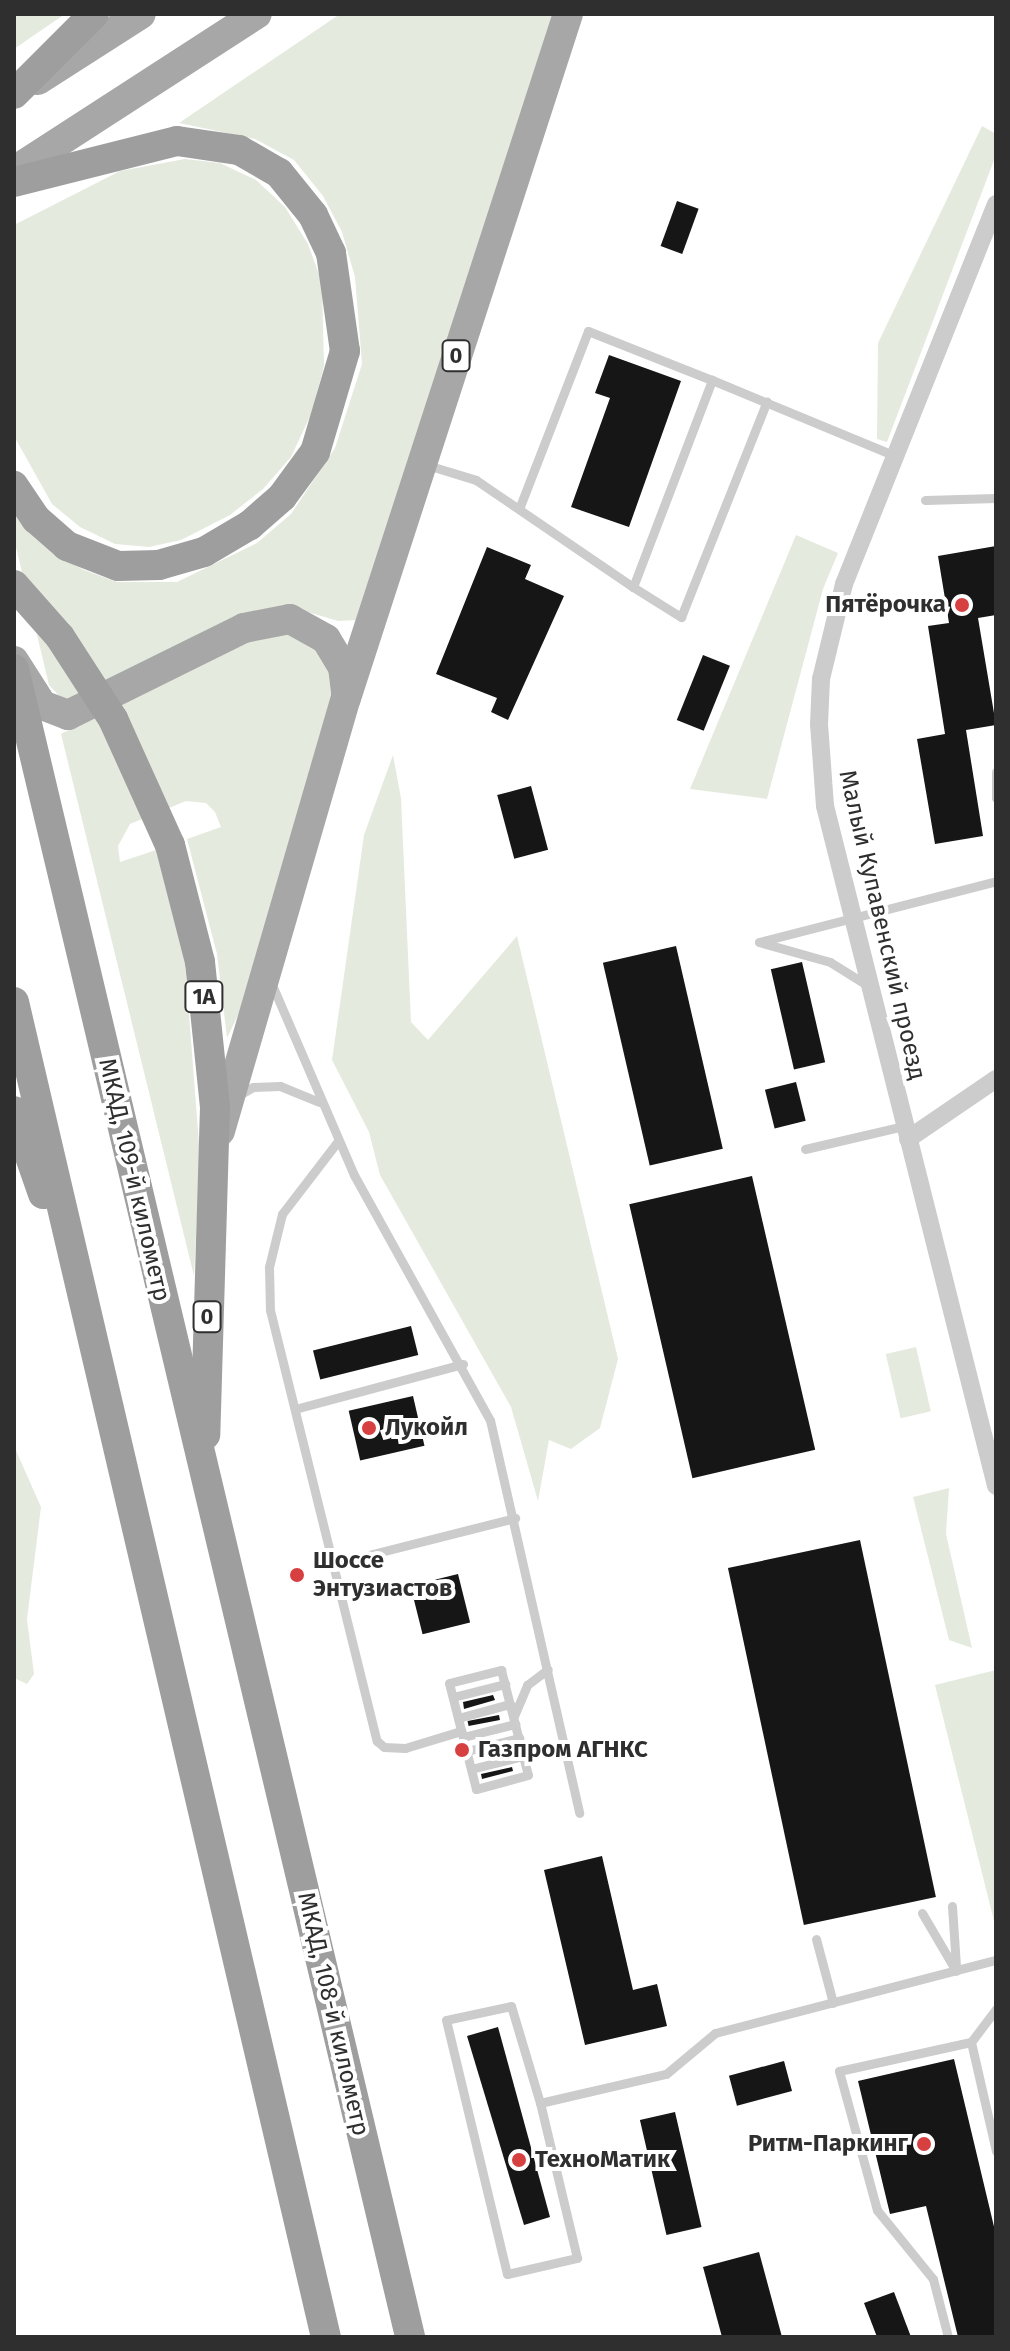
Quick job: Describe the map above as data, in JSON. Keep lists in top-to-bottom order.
{
  "streets": {
    "highway": [
      "0",
      "1A",
      "МКАД, 109-й километр",
      "МКАД, 108-й километр"
    ],
    "street": ["Малый Купавенский проезд"]
  },
  "crossings": [
    ["0", "1A"],
    ["0", "МКАД, 109-й километр"],
    ["МКАД, 109-й километр", "МКАД, 108-й километр"]
  ],
  "places": [
    "Пятёрочка",
    "Лукойл",
    "Шоссе Энтузиастов",
    "Газпром АГНКС",
    "Ритм-Паркинг",
    "ТехноМатик"
  ]
}
